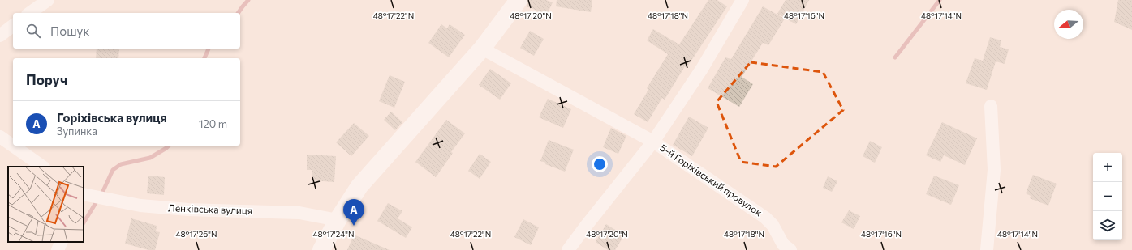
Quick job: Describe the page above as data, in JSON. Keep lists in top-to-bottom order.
{
  "streets": {
    "street": ["5-й Горіхівський провулок", "Ленківська вулиця"]
  },
  "north": "left",
  "page": {
    "search": "Пошук",
    "heading": "Поруч",
    "list": [
      {
        "mark": "A",
        "name": "Горіхівська вулиця",
        "note": "Зупинка",
        "value": "120 m"
      }
    ],
    "map_buttons": ["+", "−"],
    "pins": "A"
  },
  "coordinates": [
    "48°17'22\"N",
    "48°17'20\"N",
    "48°17'18\"N",
    "48°17'16\"N",
    "48°17'14\"N",
    "48°17'26\"N",
    "48°17'24\"N"
  ]
}
